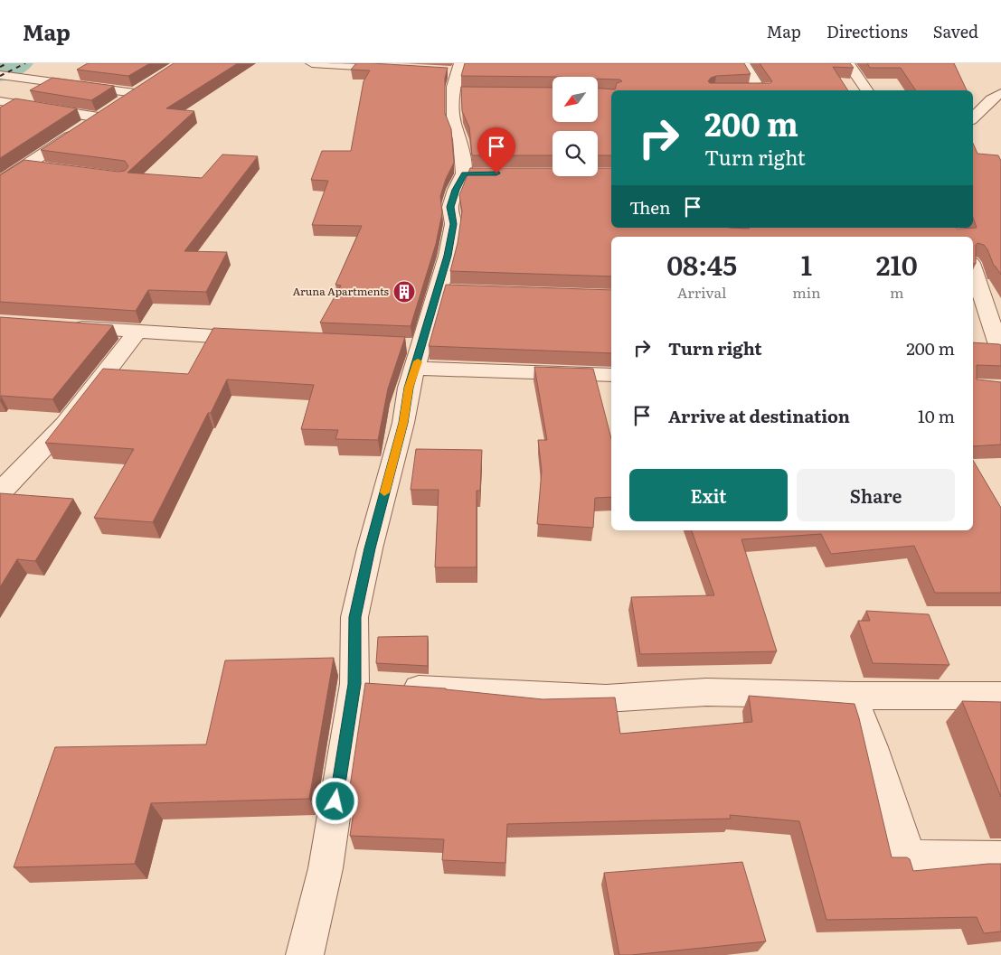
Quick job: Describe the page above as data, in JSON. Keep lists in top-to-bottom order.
{
  "places": {
    "building": ["Aruna Apartments"]
  },
  "north": "bottom left",
  "page": {
    "header": "Map",
    "nav": ["Map", "Directions", "Saved"],
    "turn": ["200 m", "Turn right"],
    "then": "Then",
    "eta": [
      "08:45",
      "Arrival",
      "1",
      "min",
      "210",
      "m"
    ],
    "list": [
      {
        "name": "Turn right",
        "value": "200 m"
      },
      {
        "name": "Arrive at destination",
        "value": "10 m"
      }
    ],
    "buttons": ["Exit", "Share"]
  }
}
